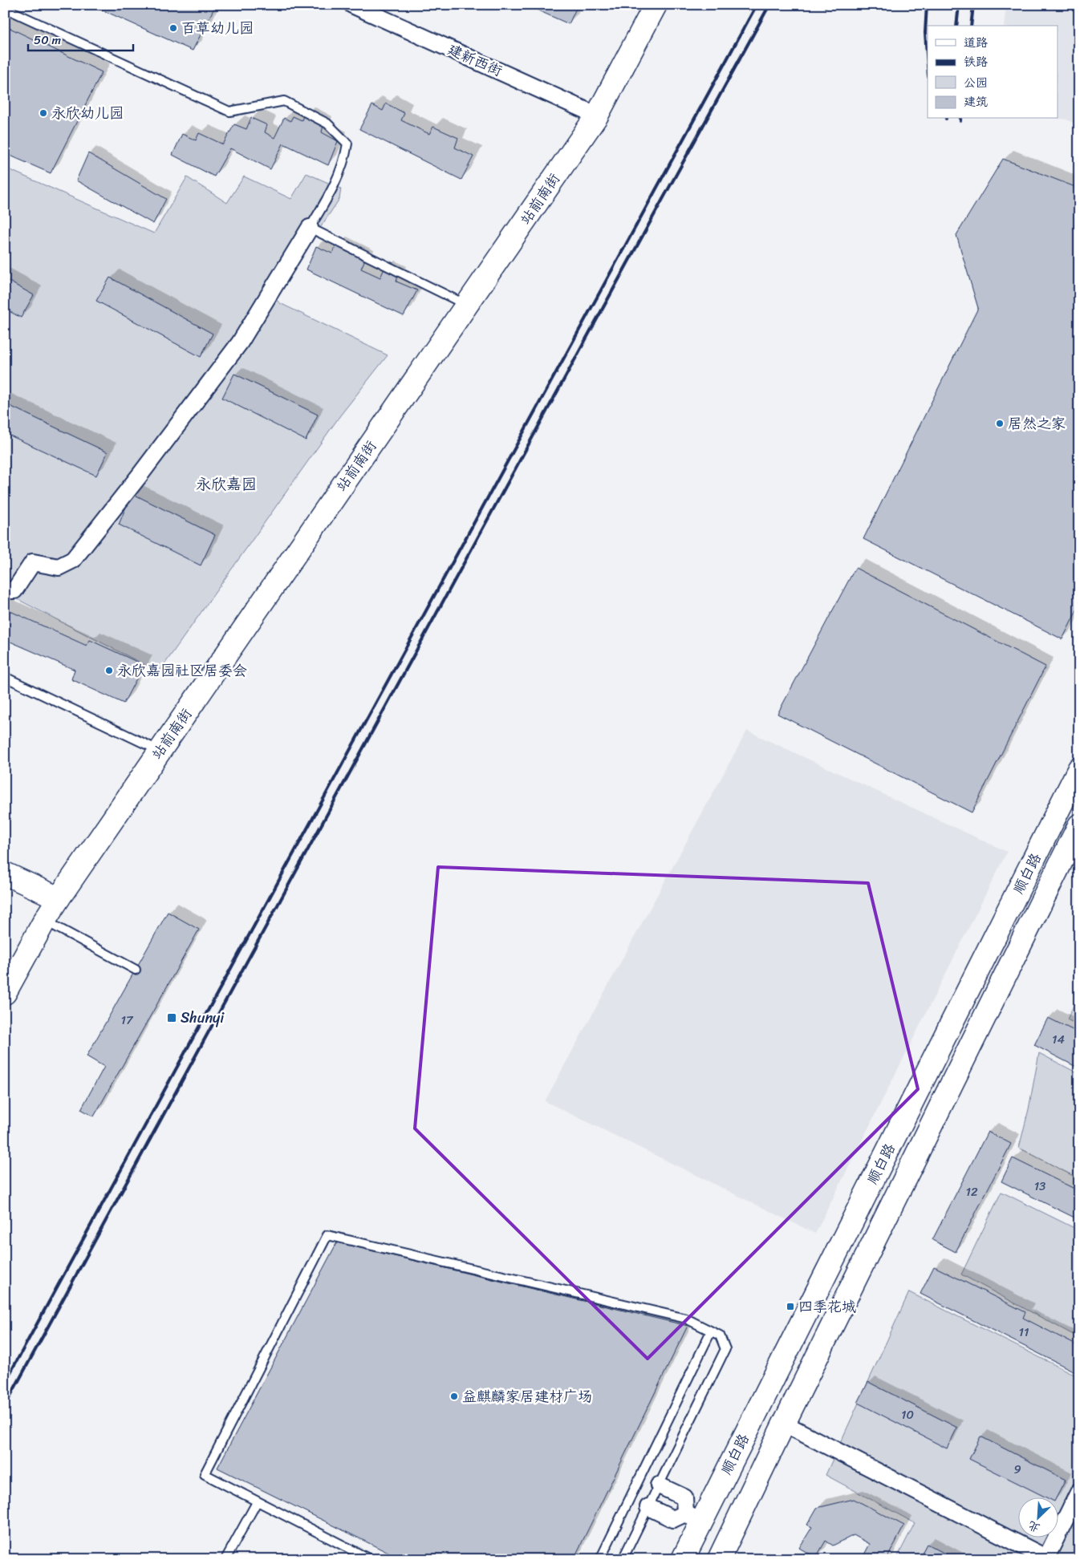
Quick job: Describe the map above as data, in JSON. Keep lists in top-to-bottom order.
{
  "streets": {
    "main road": ["站前南街", "顺白路"],
    "street": ["建新西街"]
  },
  "crossings": [
    ["建新西街", "站前南街"]
  ],
  "districts": ["永欣嘉园"],
  "places": {
    "other": [
      "百草幼儿园",
      "永欣幼儿园",
      "居然之家",
      "永欣嘉园社区居委会",
      "益麒麟家居建材广场"
    ],
    "transit": ["Shunyi", "四季花城"]
  },
  "house_numbers": [
    "17",
    "14",
    "13",
    "12",
    "11",
    "10",
    "9"
  ],
  "legend": [
    "道路",
    "铁路",
    "公园",
    "建筑"
  ],
  "scale_bar": "50 m",
  "north": "bottom left"
}
